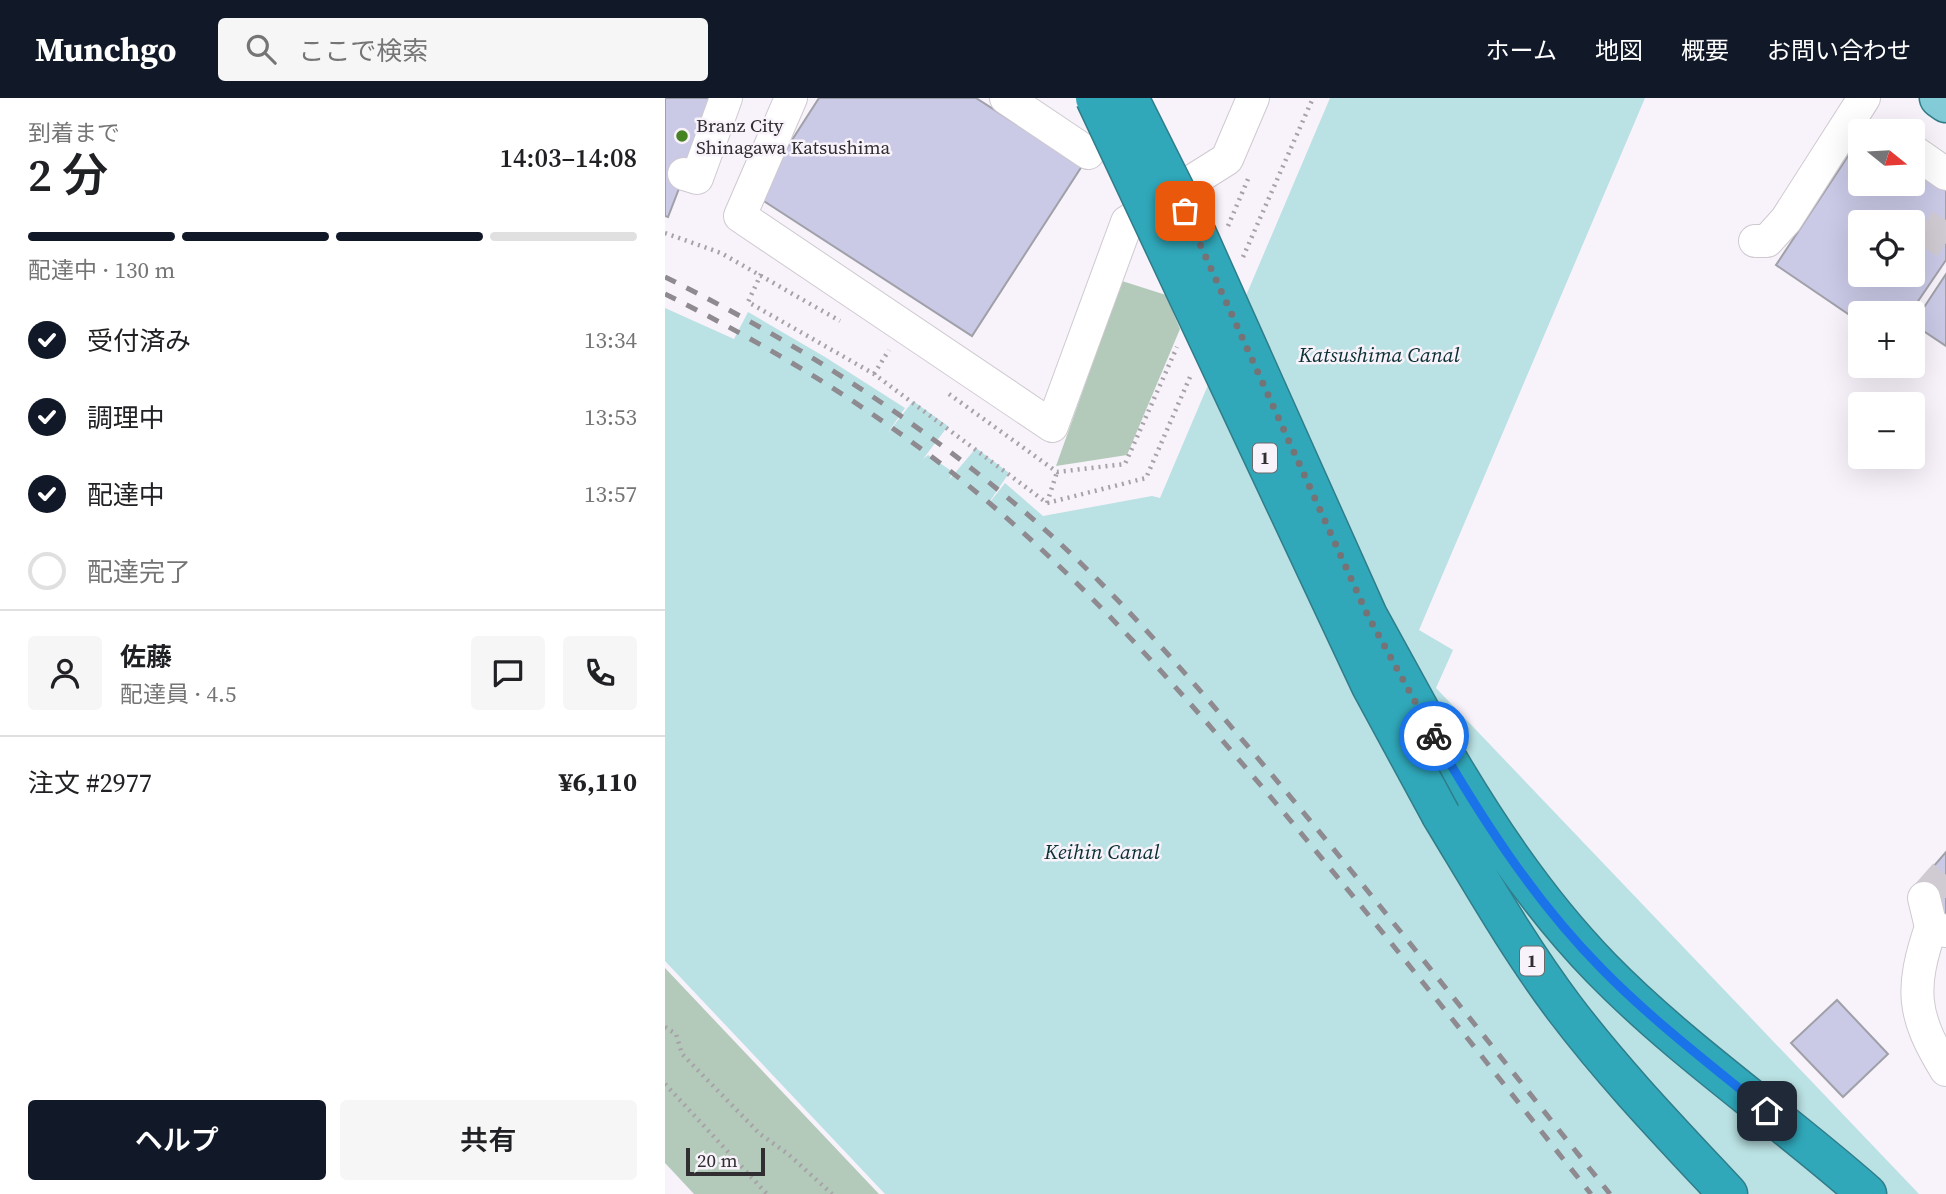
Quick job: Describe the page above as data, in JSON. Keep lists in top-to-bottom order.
{
  "streets": {
    "highway": ["1"]
  },
  "water": ["Katsushima Canal", "Keihin Canal"],
  "places": ["Branz City Shinagawa Katsushima"],
  "scale_bar": "20 m",
  "north": "right",
  "page": {
    "header": "Munchgo",
    "search": "ここで検索",
    "nav": [
      "ホーム",
      "地図",
      "概要",
      "お問い合わせ"
    ],
    "heading": ["2 分", "到着まで", "14:03–14:08"],
    "panel": [
      "佐藤",
      "配達員 · 4.5",
      "注文 #2977",
      "¥6,110"
    ],
    "map_buttons": ["+", "−"],
    "bar": "配達中 · 130 m",
    "list": [
      ["受付済み", "13:34"],
      ["調理中", "13:53"],
      ["配達中", "13:57"],
      "配達完了"
    ],
    "buttons": ["ヘルプ", "共有"],
    "scale": "20 m"
  }
}
